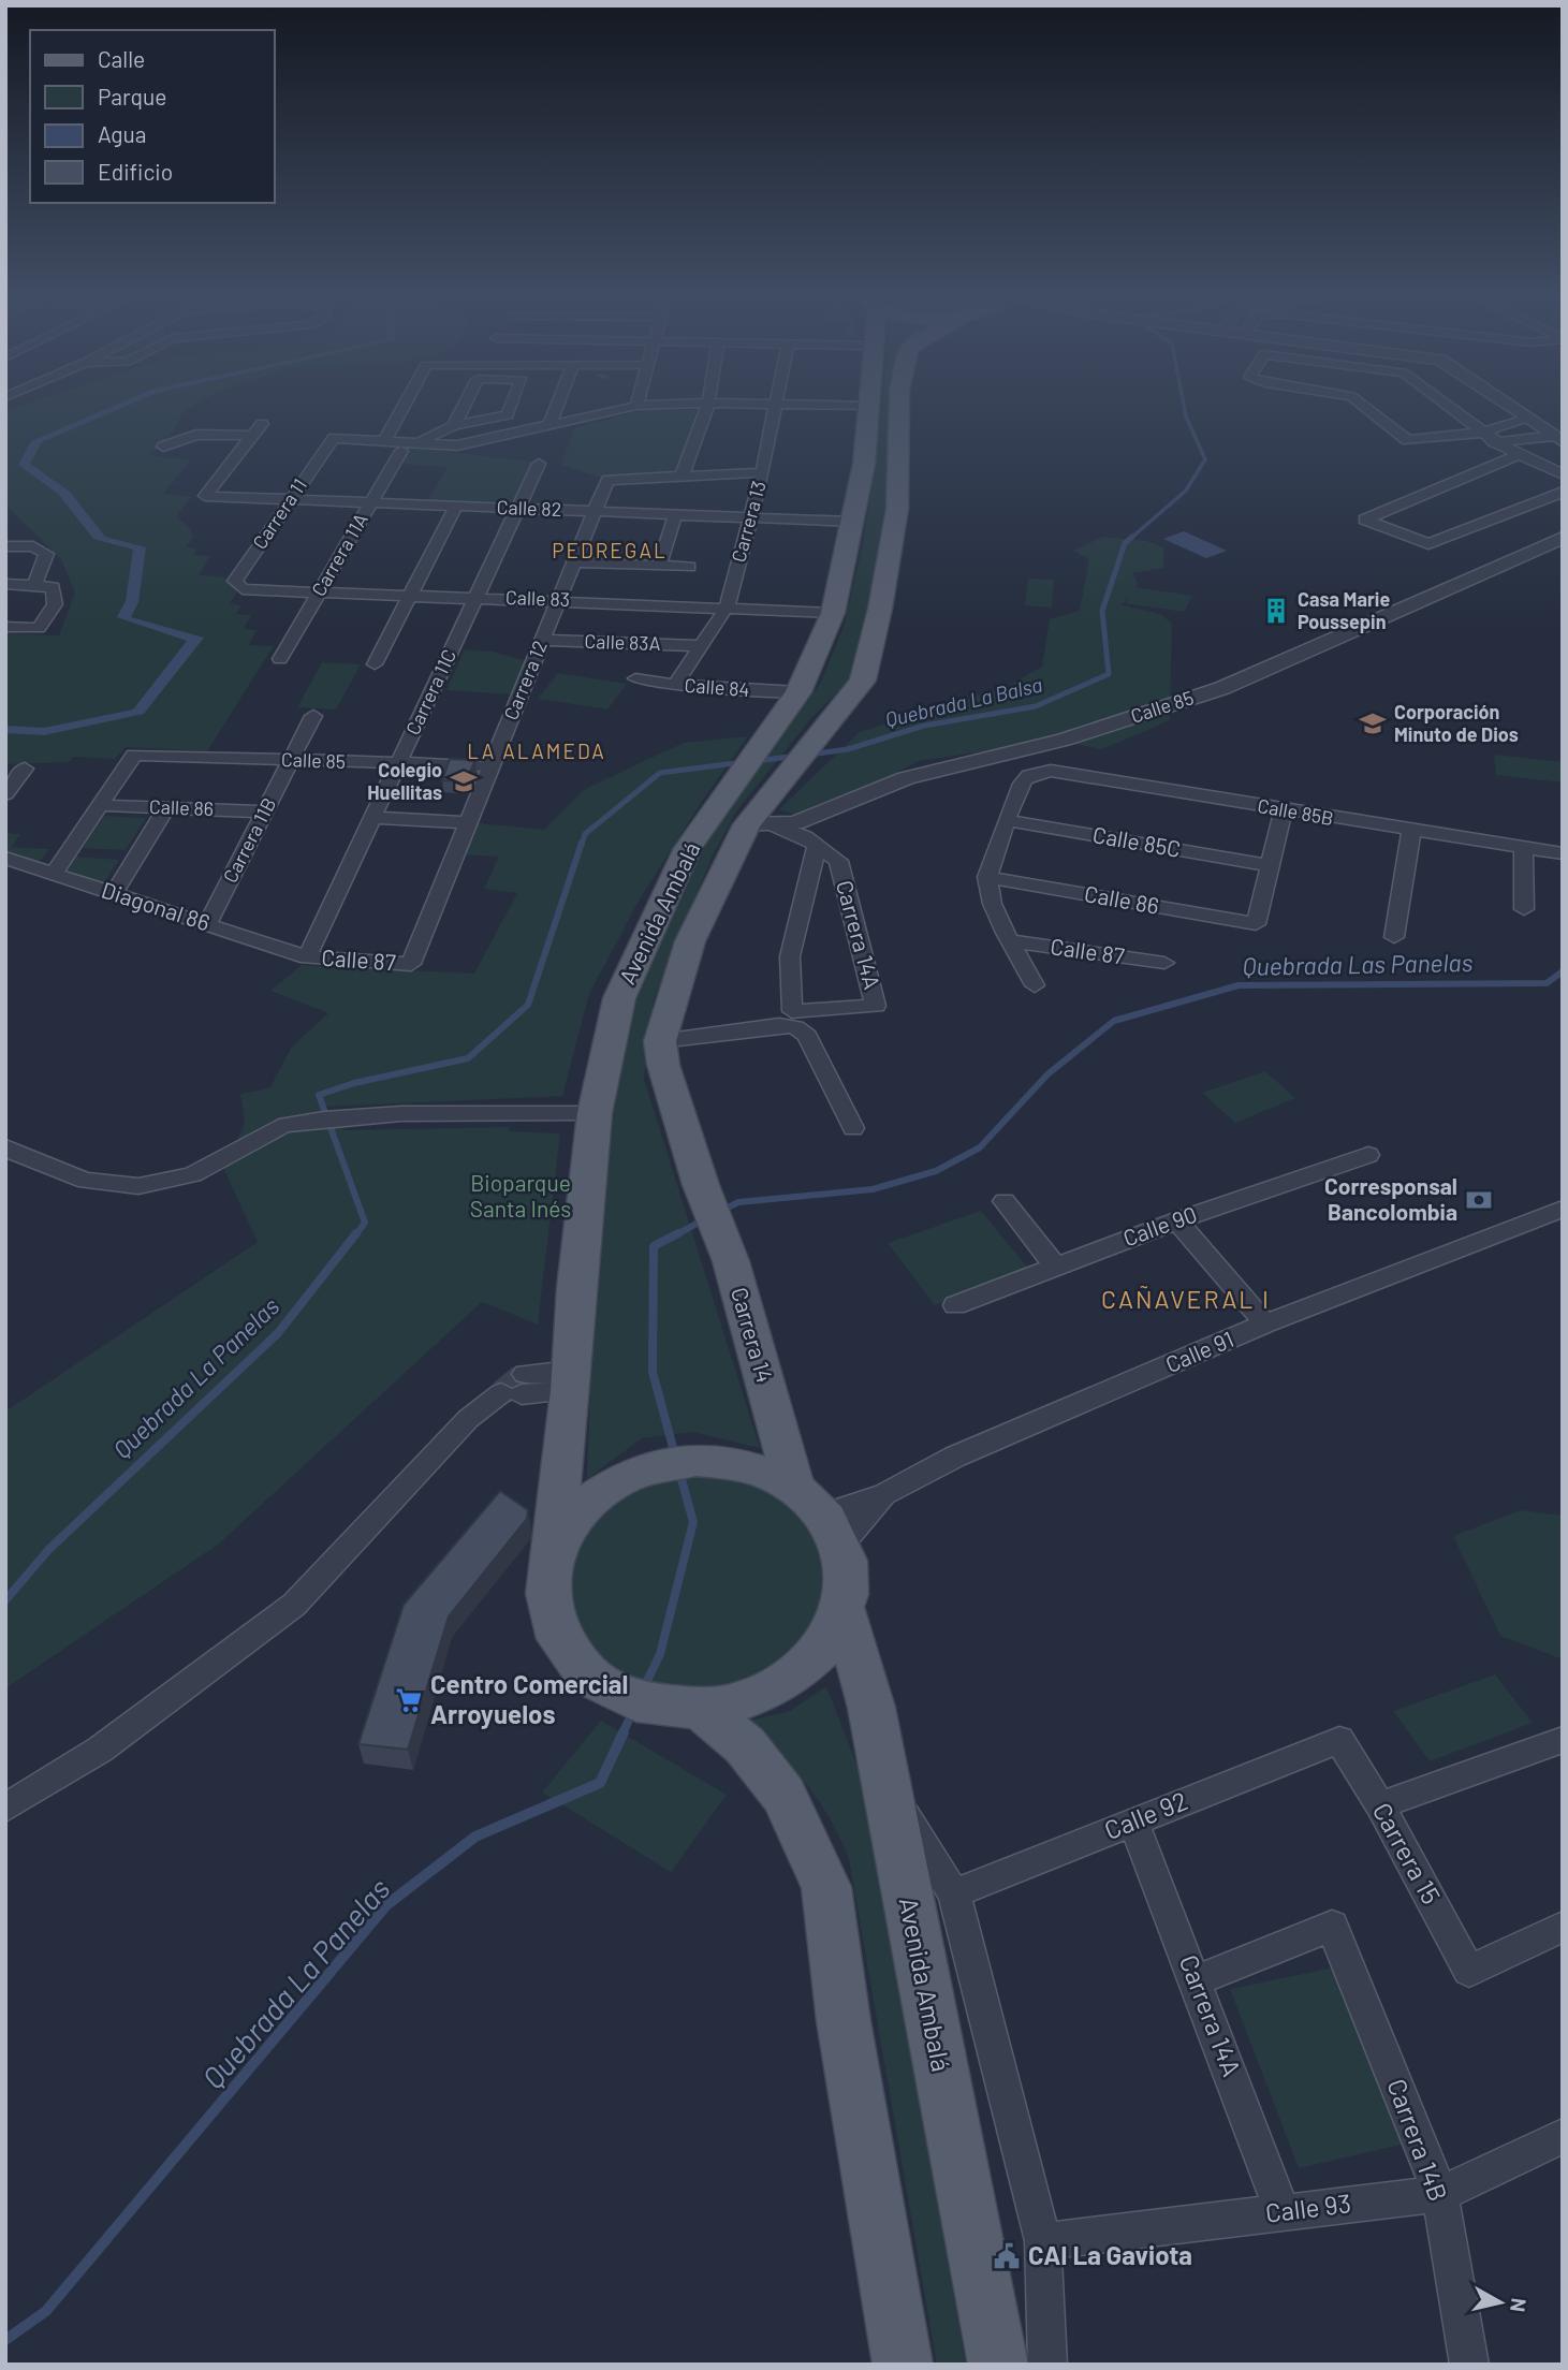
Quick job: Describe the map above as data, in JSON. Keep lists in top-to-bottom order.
{
  "streets": {
    "main road": ["Avenida Ambalá", "Carrera 14"],
    "street": [
      "Calle 82",
      "Carrera 11",
      "Carrera 13",
      "Carrera 11A",
      "Calle 83",
      "Calle 83A",
      "Carrera 12",
      "Calle 84",
      "Carrera 11C",
      "Calle 85",
      "Calle 86",
      "Calle 85B",
      "Carrera 11B",
      "Calle 85C",
      "Diagonal 86",
      "Carrera 14A",
      "Calle 87",
      "Calle 90",
      "Calle 91",
      "Calle 92",
      "Carrera 15",
      "Carrera 14B",
      "Calle 93"
    ]
  },
  "crossings": [
    ["Calle 82", "Carrera 11"],
    ["Calle 82", "Carrera 13"],
    ["Calle 82", "Carrera 11A"],
    ["Calle 82", "Carrera 12"],
    ["Calle 82", "Carrera 11C"],
    ["Calle 82", "Avenida Ambalá"],
    ["Carrera 11", "Calle 83"],
    ["Carrera 13", "Calle 83"],
    ["Carrera 13", "Calle 83A"],
    ["Carrera 13", "Carrera 12"],
    ["Carrera 13", "Calle 84"],
    ["Carrera 11A", "Calle 83"],
    ["Calle 83", "Carrera 12"],
    ["Calle 83", "Carrera 11C"],
    ["Calle 83", "Avenida Ambalá"],
    ["Calle 83A", "Carrera 12"],
    ["Carrera 12", "Calle 85"],
    ["Carrera 12", "Calle 87"],
    ["Calle 84", "Avenida Ambalá"],
    ["Carrera 11C", "Calle 85"],
    ["Carrera 11C", "Diagonal 86"],
    ["Carrera 11C", "Calle 87"],
    ["Calle 85", "Calle 86"],
    ["Calle 85", "Carrera 11B"],
    ["Calle 85", "Avenida Ambalá"],
    ["Calle 86", "Carrera 11B"],
    ["Calle 86", "Calle 85C"],
    ["Carrera 11B", "Diagonal 86"],
    ["Diagonal 86", "Calle 87"],
    ["Avenida Ambalá", "Carrera 14"],
    ["Carrera 14A", "Calle 92"],
    ["Carrera 14A", "Carrera 14B"],
    ["Carrera 14A", "Calle 93"],
    ["Calle 92", "Carrera 15"],
    ["Carrera 14B", "Calle 93"]
  ],
  "districts": ["PEDREGAL", "LA ALAMEDA", "CAÑAVERAL I"],
  "water": ["Quebrada La Balsa", "Quebrada Las Panelas", "Quebrada La Panelas"],
  "parks": ["Bioparque Santa Inés"],
  "places": {
    "building": ["Casa Marie Poussepin"],
    "school or university": ["Corporación Minuto de Dios", "Colegio Huellitas"],
    "bank": ["Corresponsal Bancolombia"],
    "supermarket": ["Centro Comercial Arroyuelos"],
    "public building": ["CAI La Gaviota"]
  },
  "legend": [
    "Calle",
    "Parque",
    "Agua",
    "Edificio"
  ],
  "north": "right"
}
